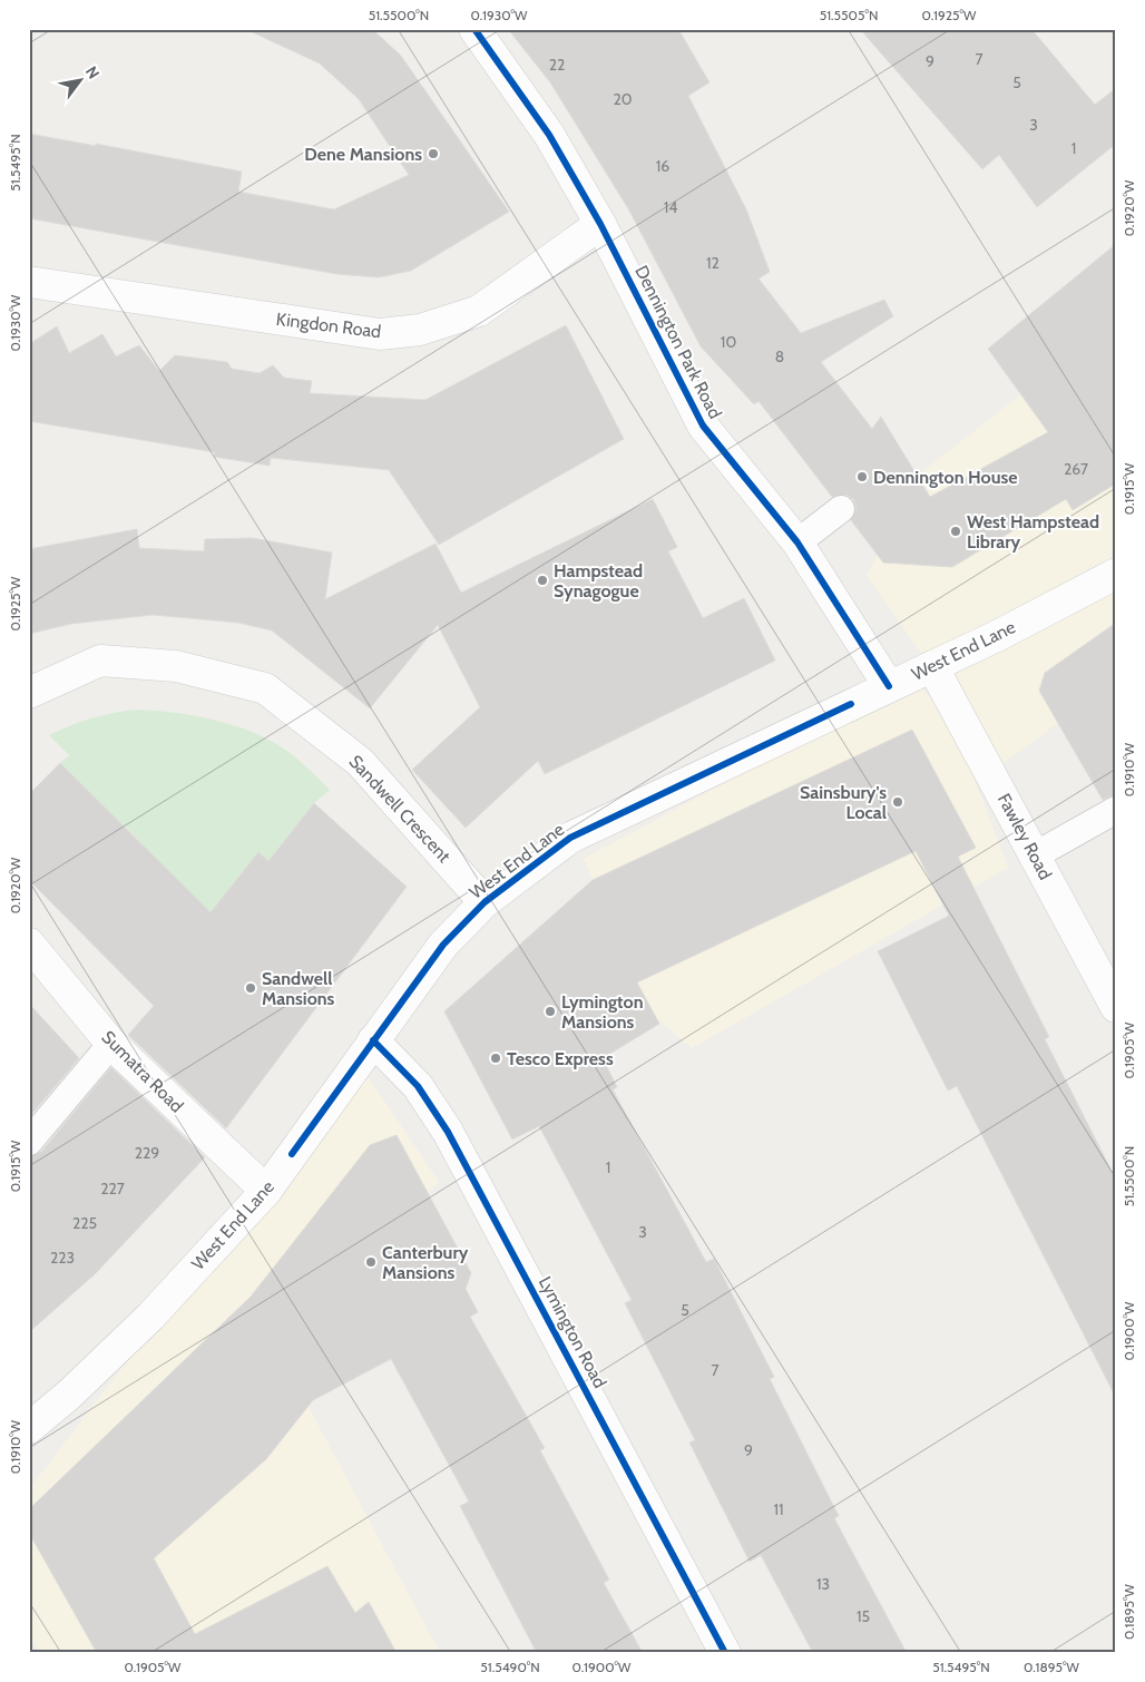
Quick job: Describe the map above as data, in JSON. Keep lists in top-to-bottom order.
{
  "streets": {
    "street": [
      "Kingdon Road",
      "Dennington Park Road",
      "West End Lane",
      "Sandwell Crescent",
      "Fawley Road",
      "Sumatra Road",
      "Lymington Road"
    ]
  },
  "crossings": [
    ["Kingdon Road", "Dennington Park Road"],
    ["Dennington Park Road", "West End Lane"],
    ["West End Lane", "Sandwell Crescent"],
    ["West End Lane", "Fawley Road"],
    ["West End Lane", "Sumatra Road"],
    ["West End Lane", "Lymington Road"]
  ],
  "places": [
    "Dene Mansions",
    "Dennington House",
    "West Hampstead Library",
    "Hampstead Synagogue",
    "Sainsbury's Local",
    "Sandwell Mansions",
    "Lymington Mansions",
    "Tesco Express",
    "Canterbury Mansions"
  ],
  "house_numbers": [
    "7",
    "9",
    "22",
    "5",
    "20",
    "3",
    "1",
    "16",
    "14",
    "12",
    "10",
    "8",
    "267",
    "229",
    "1",
    "227",
    "225",
    "3",
    "223",
    "5",
    "7",
    "9",
    "11",
    "13",
    "15"
  ],
  "north": "top right",
  "coordinates": [
    "51.5500°N",
    "0.1930°W",
    "51.5505°N",
    "0.1925°W",
    "51.5495°N",
    "0.1920°W",
    "0.1915°W",
    "0.1910°W",
    "0.1905°W",
    "0.1900°W",
    "0.1895°W",
    "51.5490°N"
  ]
}
